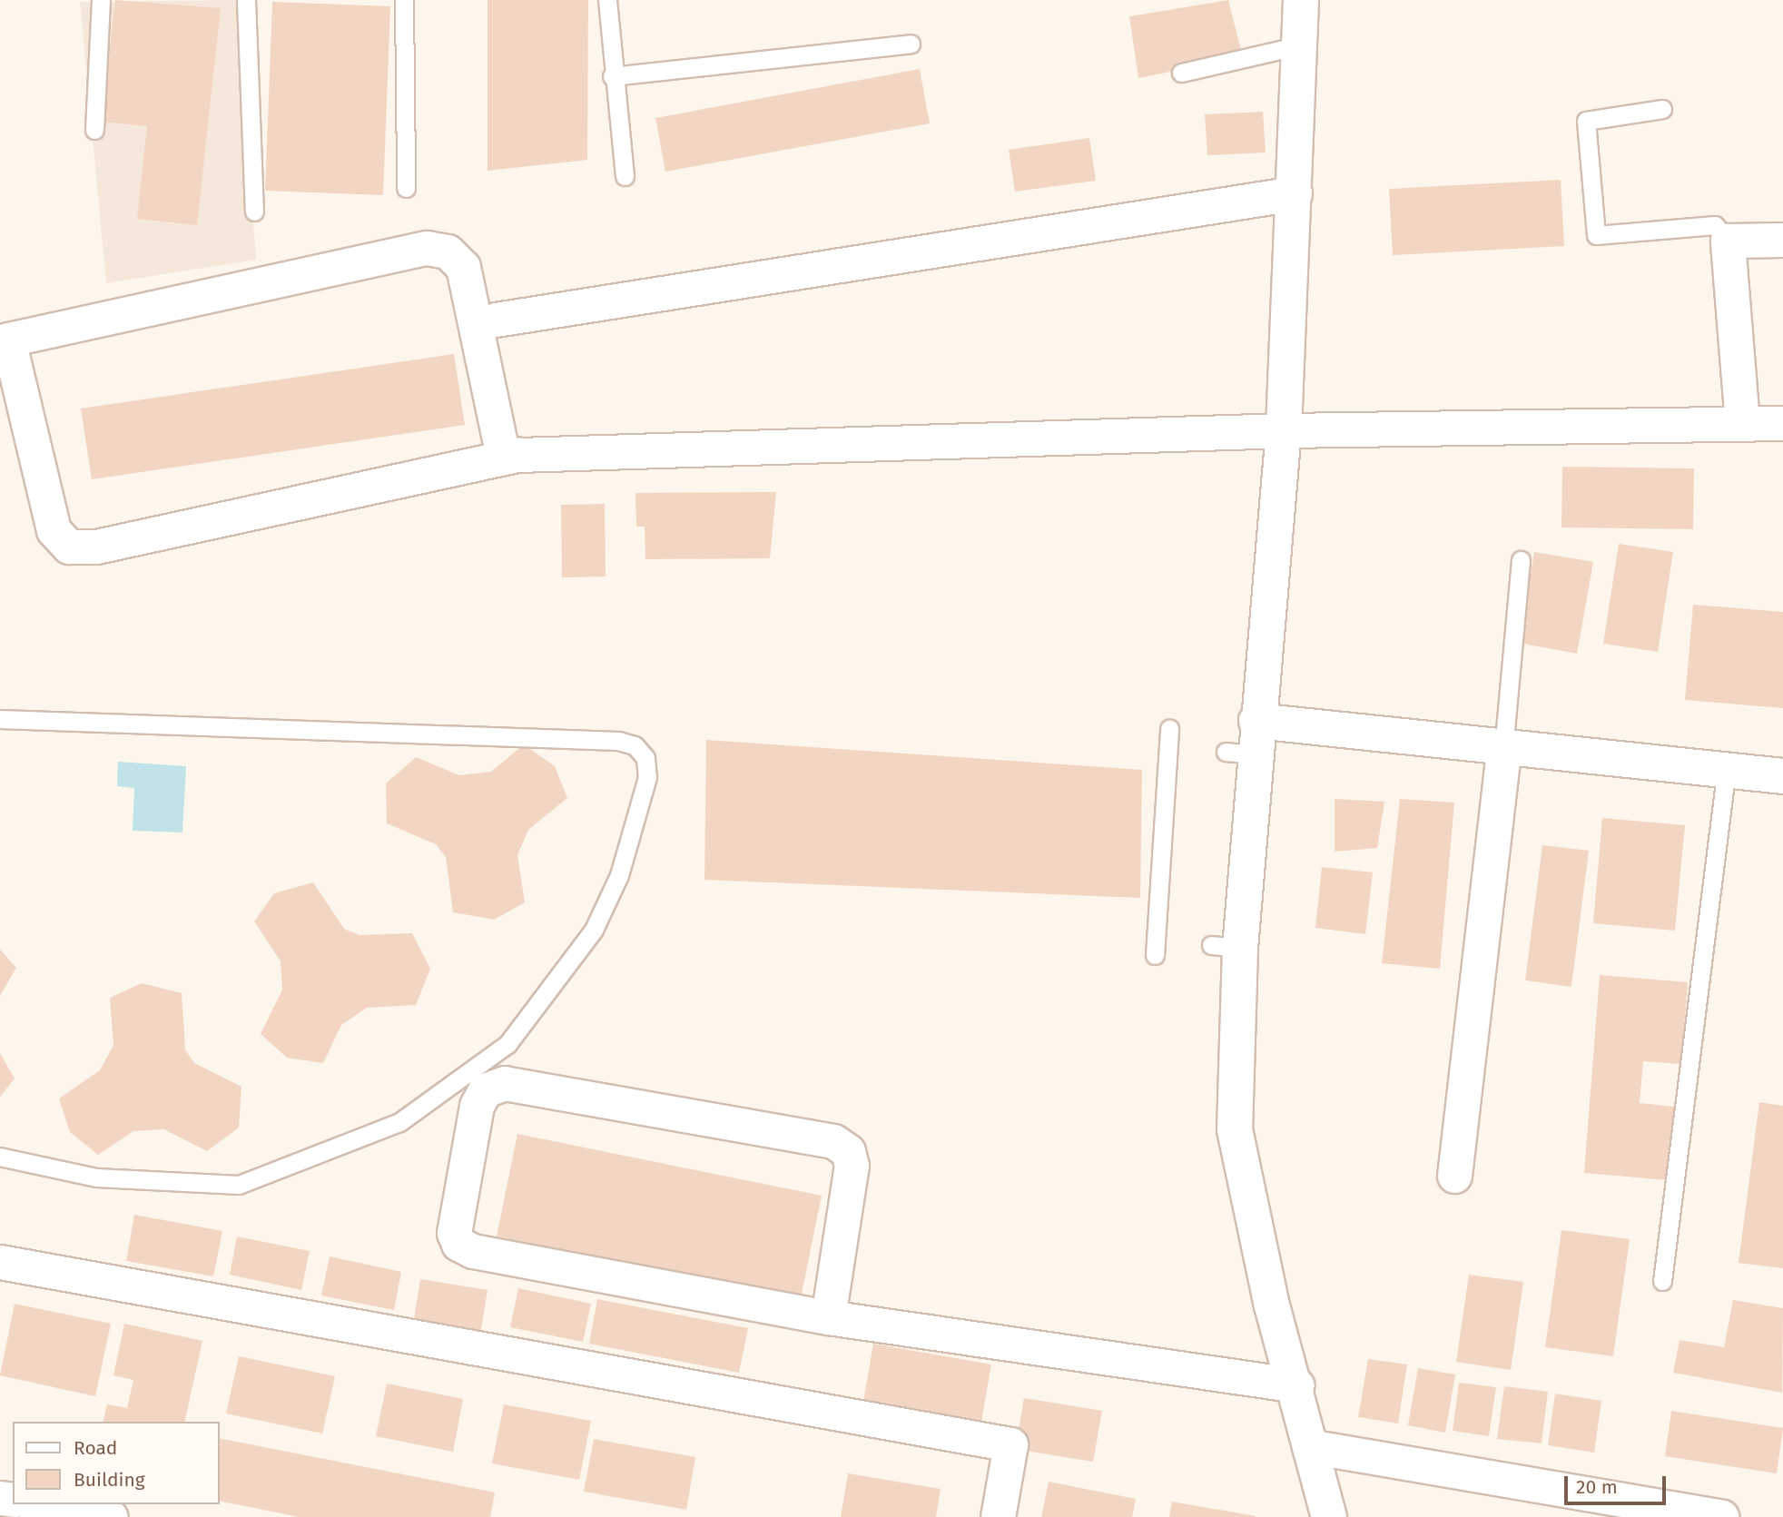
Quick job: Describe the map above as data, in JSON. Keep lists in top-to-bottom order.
{
  "legend": ["Road", "Building"],
  "scale_bar": "20 m"
}
